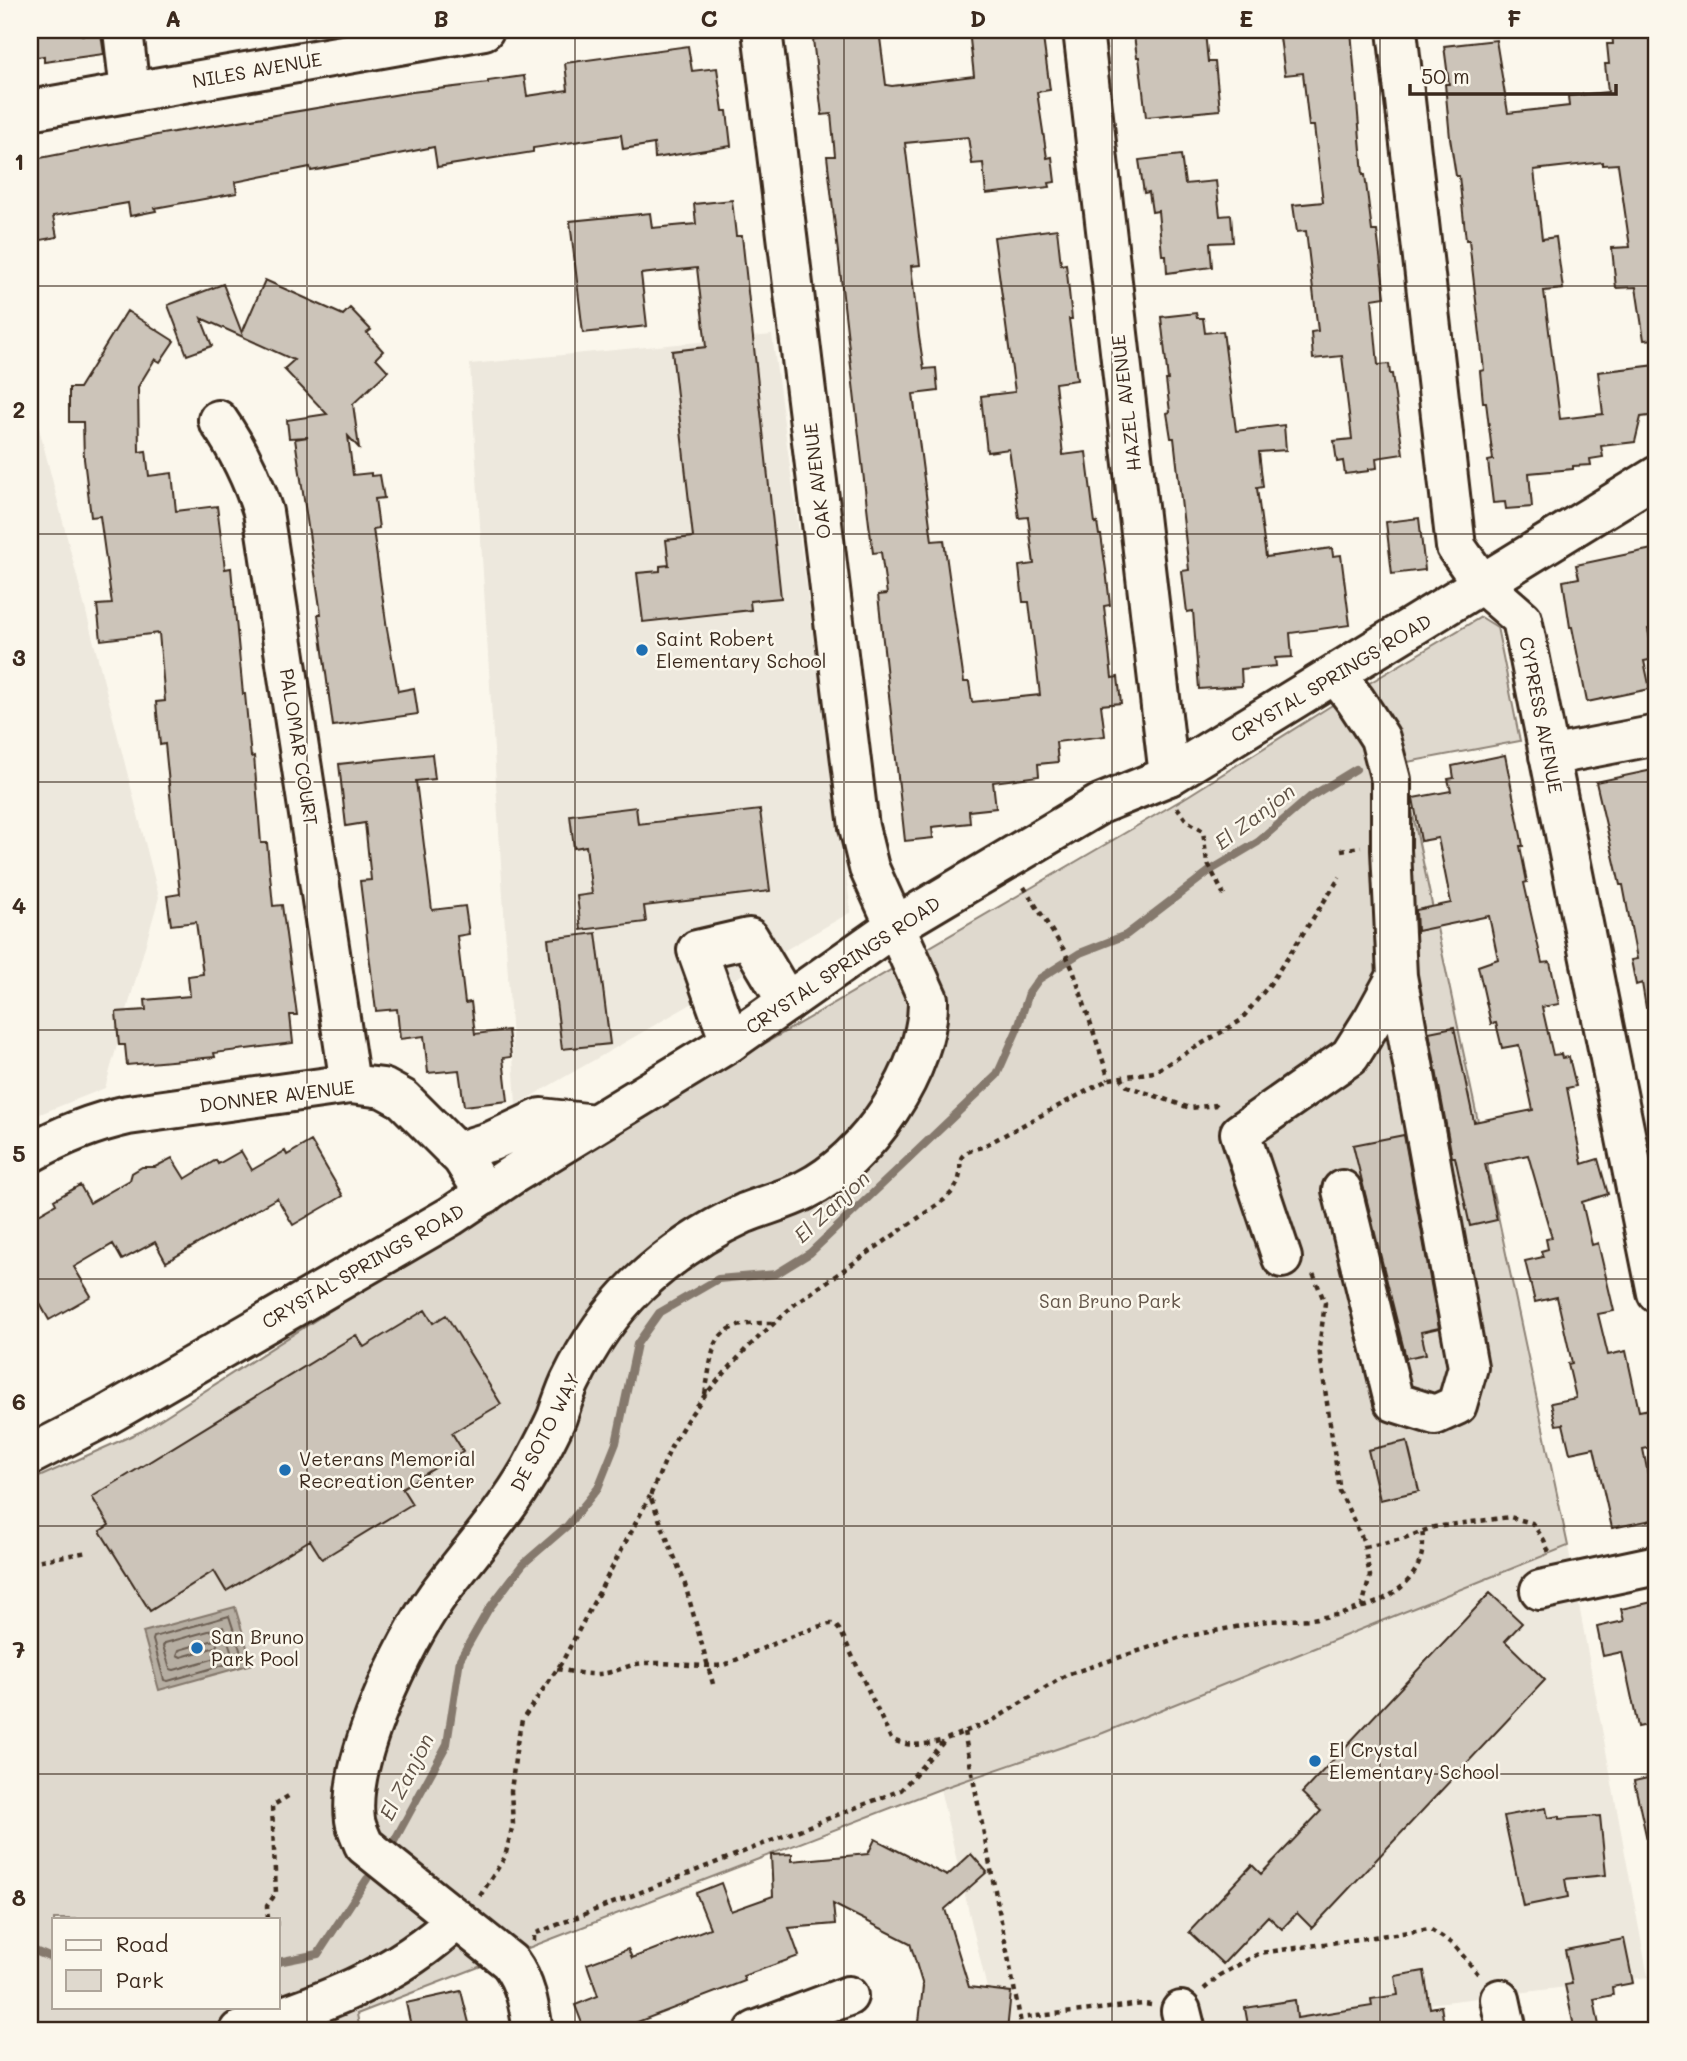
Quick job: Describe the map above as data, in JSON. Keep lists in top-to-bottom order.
{
  "streets": {
    "street": [
      "NILES AVENUE",
      "HAZEL AVENUE",
      "OAK AVENUE",
      "CRYSTAL SPRINGS ROAD",
      "CYPRESS AVENUE",
      "PALOMAR COURT",
      "DONNER AVENUE",
      "DE SOTO WAY"
    ]
  },
  "crossings": [
    ["HAZEL AVENUE", "CRYSTAL SPRINGS ROAD"],
    ["OAK AVENUE", "CRYSTAL SPRINGS ROAD"],
    ["OAK AVENUE", "DE SOTO WAY"],
    ["CRYSTAL SPRINGS ROAD", "CYPRESS AVENUE"],
    ["CRYSTAL SPRINGS ROAD", "DONNER AVENUE"],
    ["CRYSTAL SPRINGS ROAD", "DE SOTO WAY"],
    ["PALOMAR COURT", "DONNER AVENUE"]
  ],
  "water": ["El Zanjon"],
  "parks": ["San Bruno Park"],
  "places": [
    "Saint Robert Elementary School",
    "Veterans Memorial Recreation Center",
    "San Bruno Park Pool",
    "El Crystal Elementary School"
  ],
  "legend": ["Road", "Park"],
  "scale_bar": "50 m",
  "grid": {
    "columns": [
      "A",
      "B",
      "C",
      "D",
      "E",
      "F"
    ],
    "rows": [
      "1",
      "2",
      "3",
      "4",
      "5",
      "6",
      "7",
      "8"
    ]
  }
}
